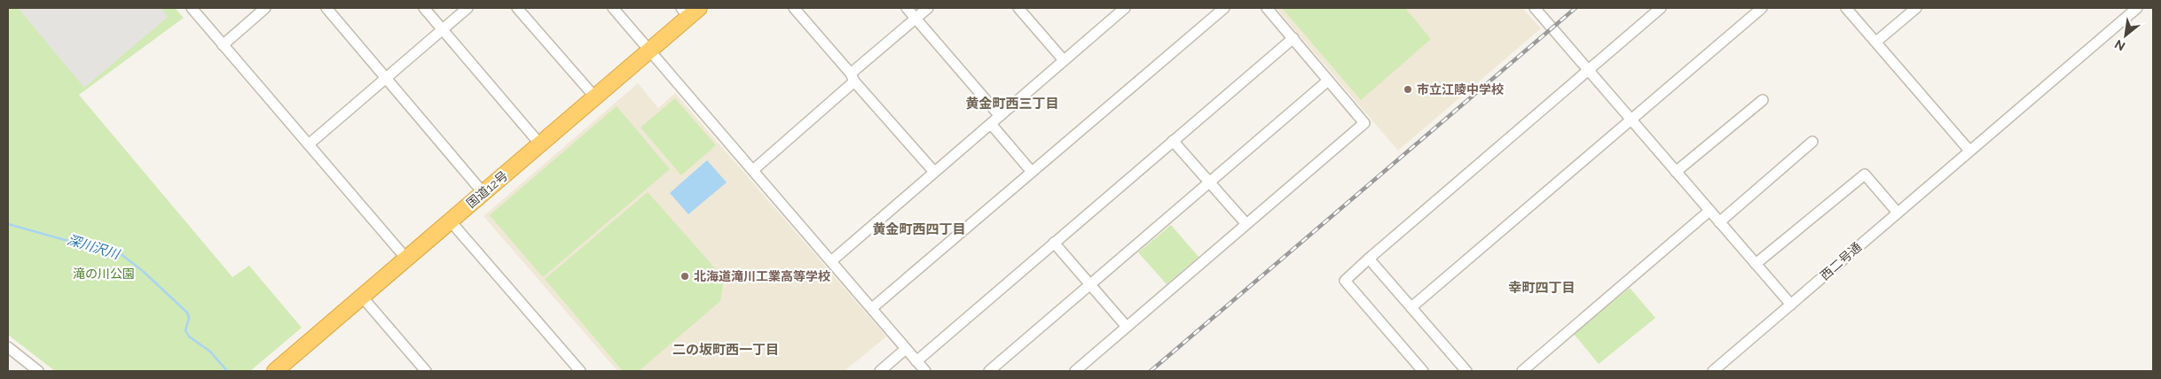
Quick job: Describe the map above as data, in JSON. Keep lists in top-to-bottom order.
{
  "streets": {
    "highway": ["国道12号"],
    "street": ["西二号通"]
  },
  "districts": [
    "黄金町西三丁目",
    "黄金町西四丁目",
    "幸町四丁目",
    "二の坂町西一丁目"
  ],
  "water": ["深川沢川"],
  "parks": ["滝の川公園"],
  "places": ["市立江陵中学校", "北海道滝川工業高等学校"],
  "north": "bottom left"
}
